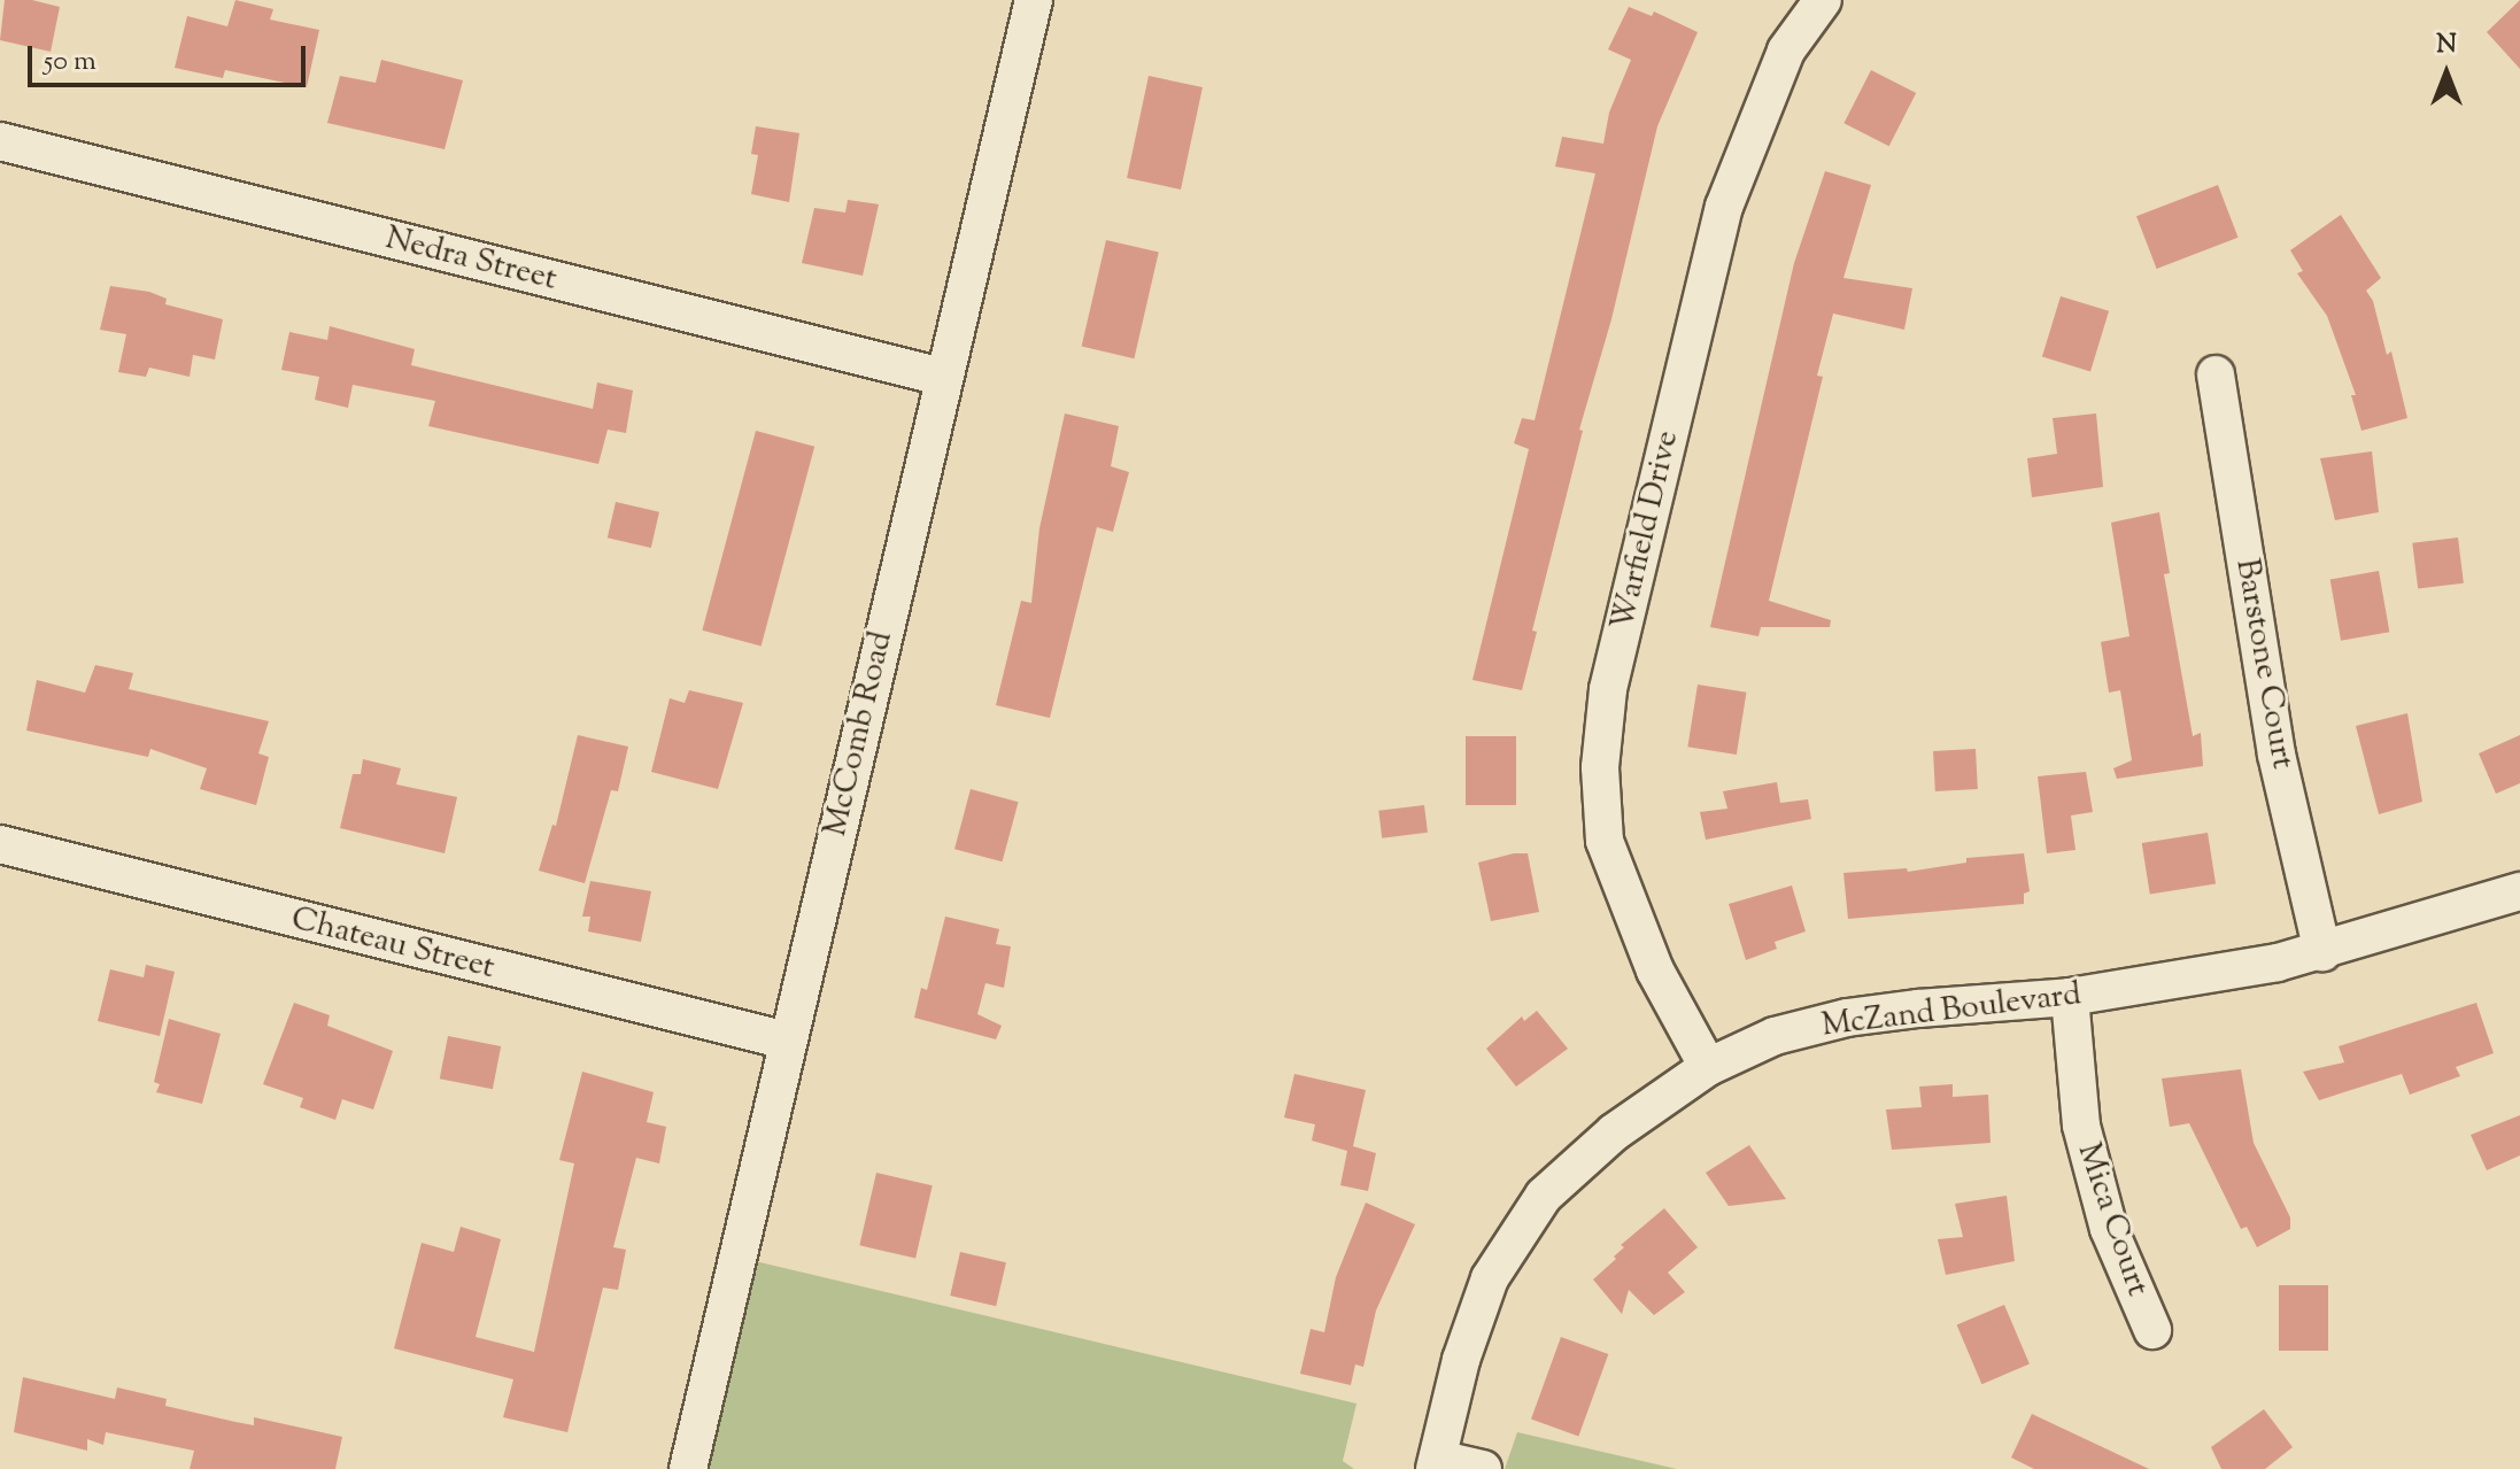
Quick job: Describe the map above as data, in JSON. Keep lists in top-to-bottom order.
{
  "streets": {
    "street": [
      "Nedra Street",
      "Warfield Drive",
      "Barstone Court",
      "McComb Road",
      "Chateau Street",
      "McZand Boulevard",
      "Mica Court"
    ]
  },
  "crossings": [
    ["Nedra Street", "McComb Road"],
    ["Warfield Drive", "McZand Boulevard"],
    ["Barstone Court", "McZand Boulevard"],
    ["McComb Road", "Chateau Street"],
    ["McZand Boulevard", "Mica Court"]
  ],
  "scale_bar": "50 m",
  "north": "top"
}
